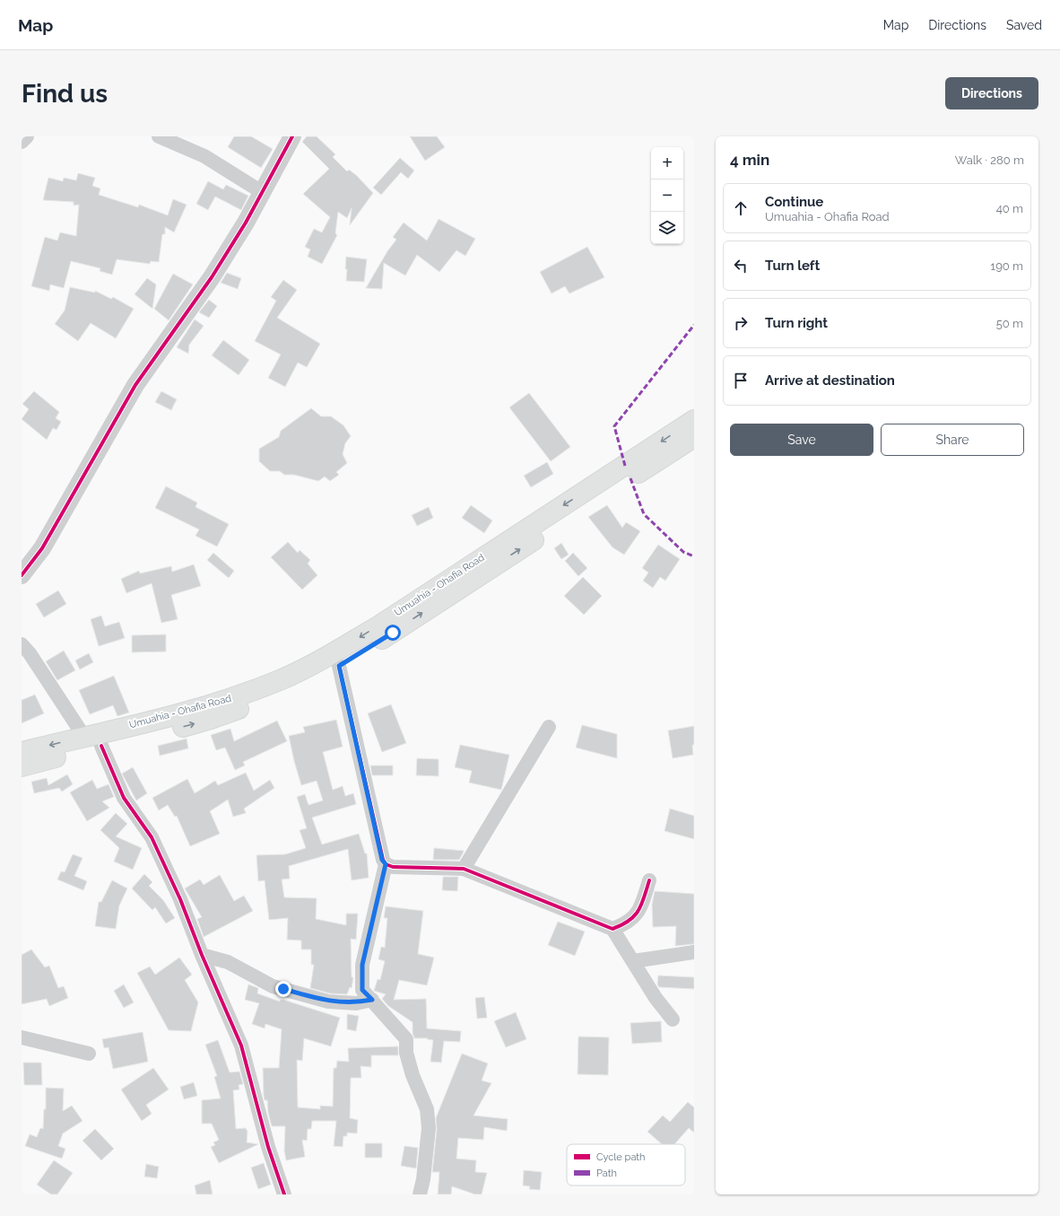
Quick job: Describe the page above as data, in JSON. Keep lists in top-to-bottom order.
{
  "streets": {
    "main road": ["Umuahia - Ohafia Road"]
  },
  "legend": ["Cycle path", "Path"],
  "page": {
    "header": "Map",
    "nav": ["Map", "Directions", "Saved"],
    "buttons": [
      "Directions",
      ["Save", "Share"]
    ],
    "title": "Find us",
    "heading": ["4 min", "Walk · 280 m"],
    "map_buttons": ["+", "−"],
    "list": [
      ["Continue", "Umuahia - Ohafia Road", "40 m"],
      ["Turn left", "190 m"],
      ["Turn right", "50 m"],
      "Arrive at destination"
    ]
  }
}
